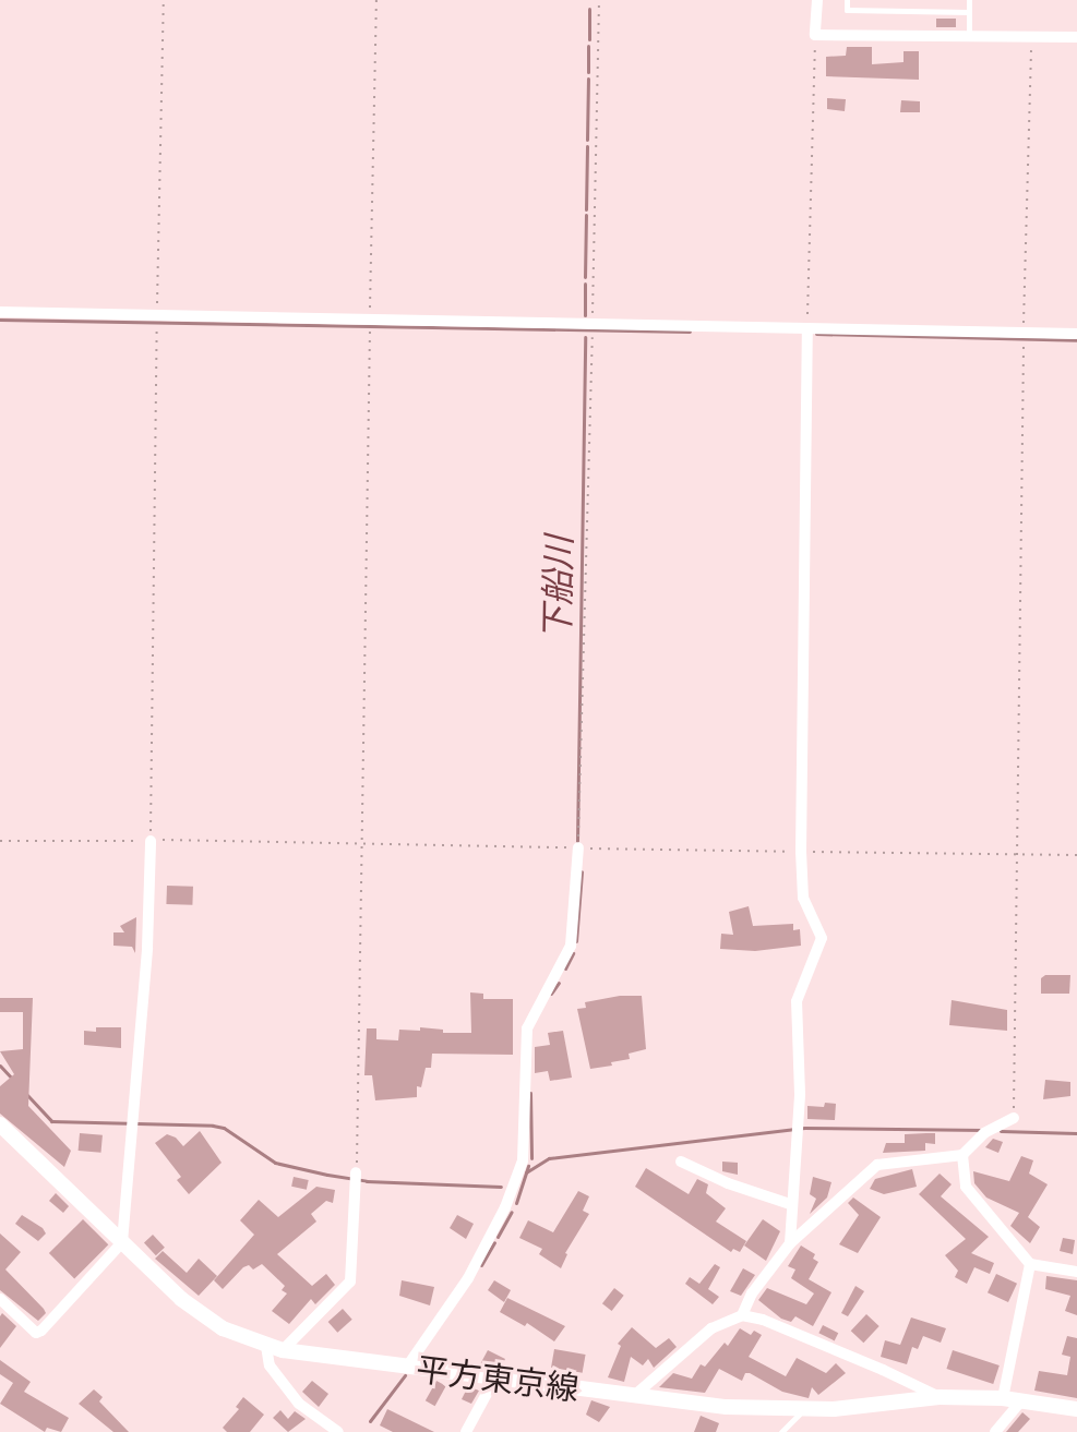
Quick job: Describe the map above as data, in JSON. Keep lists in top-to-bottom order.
{
  "streets": {
    "main road": ["平方東京線"]
  },
  "water": ["下船川"]
}
